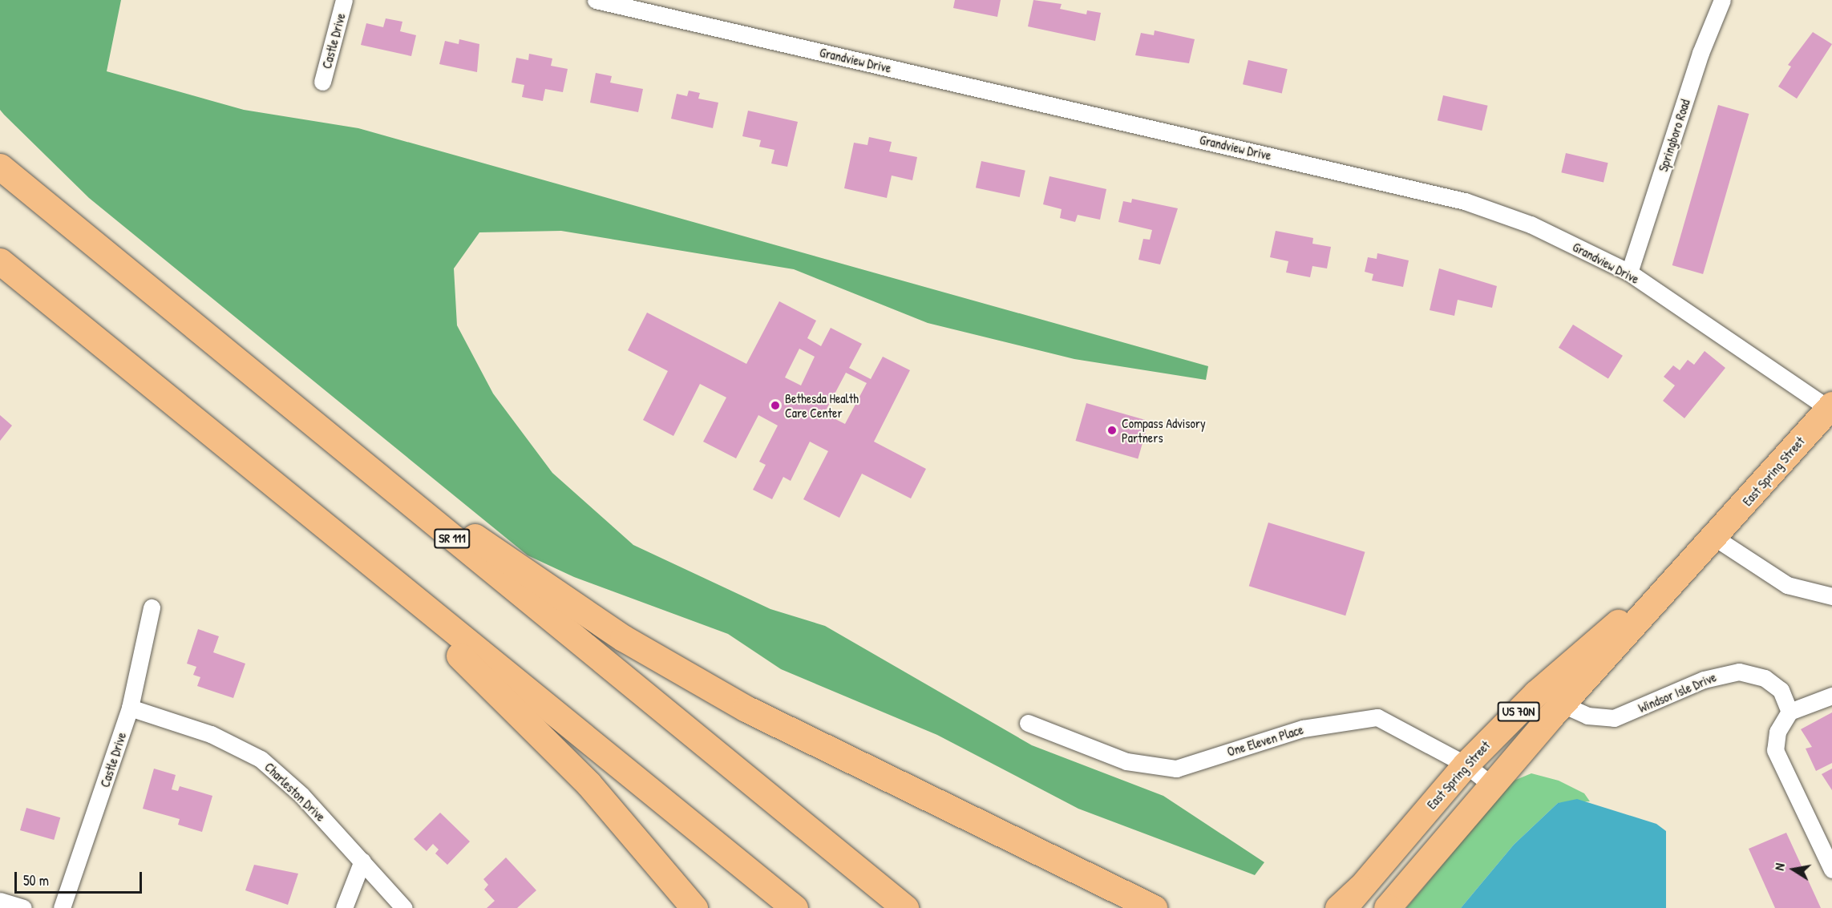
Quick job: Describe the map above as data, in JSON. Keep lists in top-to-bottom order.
{
  "streets": {
    "main road": ["East Spring Street", "SR 111", "US 70N"],
    "street": [
      "Castle Drive",
      "Grandview Drive",
      "Springboro Road",
      "Windsor Isle Drive",
      "One Eleven Place",
      "Charleston Drive"
    ]
  },
  "crossings": [
    ["Castle Drive", "Charleston Drive"],
    ["Grandview Drive", "Springboro Road"],
    ["Grandview Drive", "East Spring Street"],
    ["East Spring Street", "Windsor Isle Drive"],
    ["East Spring Street", "One Eleven Place"]
  ],
  "places": ["Bethesda Health Care Center", "Compass Advisory Partners"],
  "scale_bar": "50 m",
  "north": "left"
}
